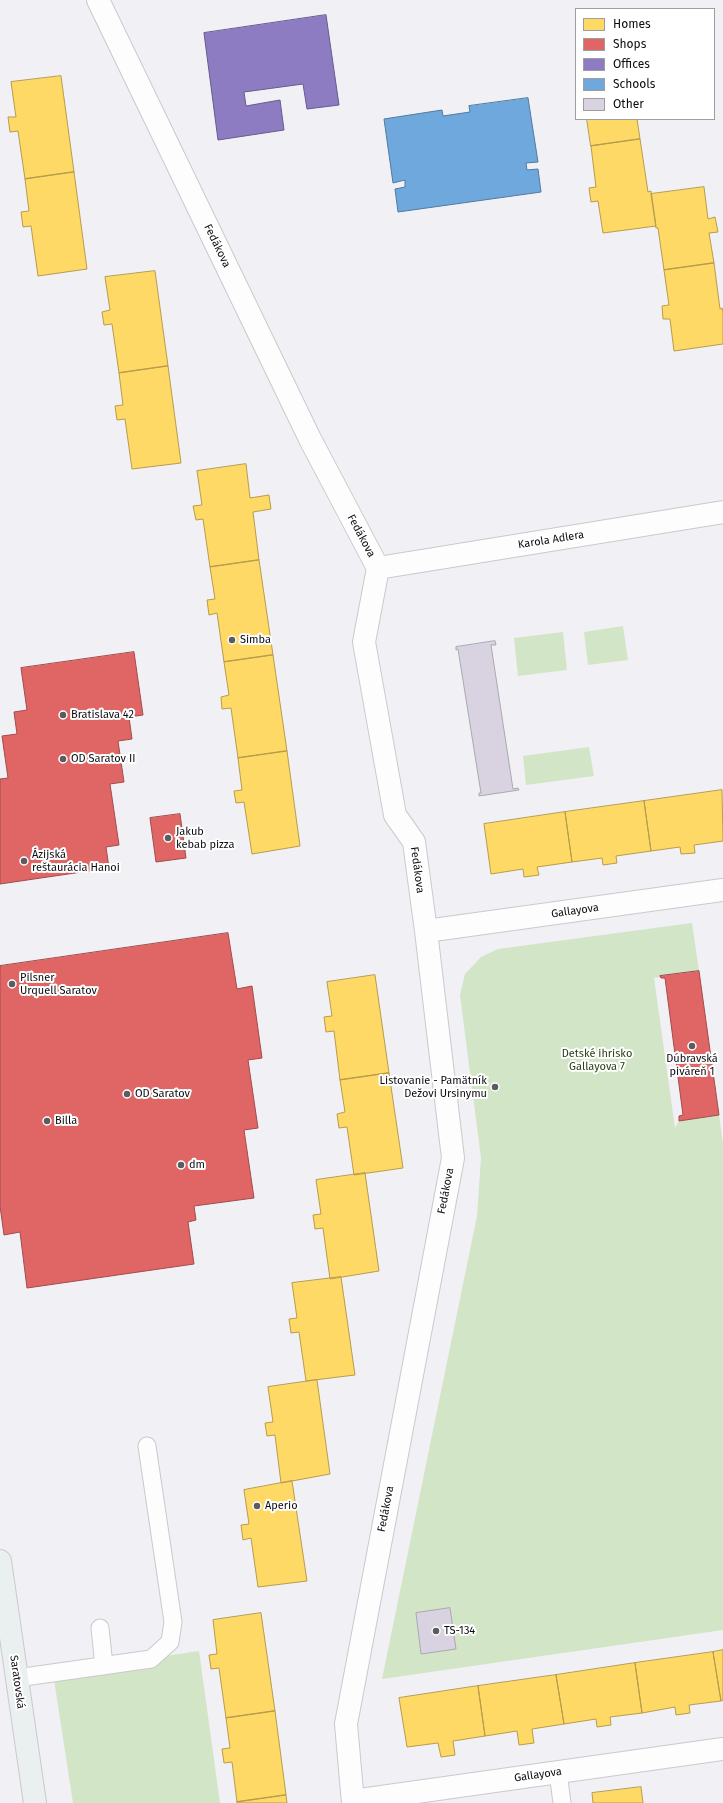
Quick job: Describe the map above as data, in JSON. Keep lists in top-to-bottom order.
{
  "streets": {
    "main road": ["Saratovská"],
    "street": ["Fedákova", "Karola Adlera", "Gallayova"]
  },
  "crossings": [
    ["Fedákova", "Karola Adlera"],
    ["Fedákova", "Gallayova"]
  ],
  "parks": ["Detské ihrisko Gallayova 7"],
  "places": [
    "Simba",
    "Bratislava 42",
    "OD Saratov II",
    "Jakub kebab pizza",
    "Ázijská reštaurácia Hanoi",
    "Pilsner Urquell Saratov",
    "Dúbravská piváreň 1",
    "Listovanie - Pamätník Dežovi Ursinymu",
    "OD Saratov",
    "Billa",
    "dm",
    "Aperio",
    "TS-134"
  ],
  "legend": [
    "Homes",
    "Shops",
    "Offices",
    "Schools",
    "Other"
  ]
}
